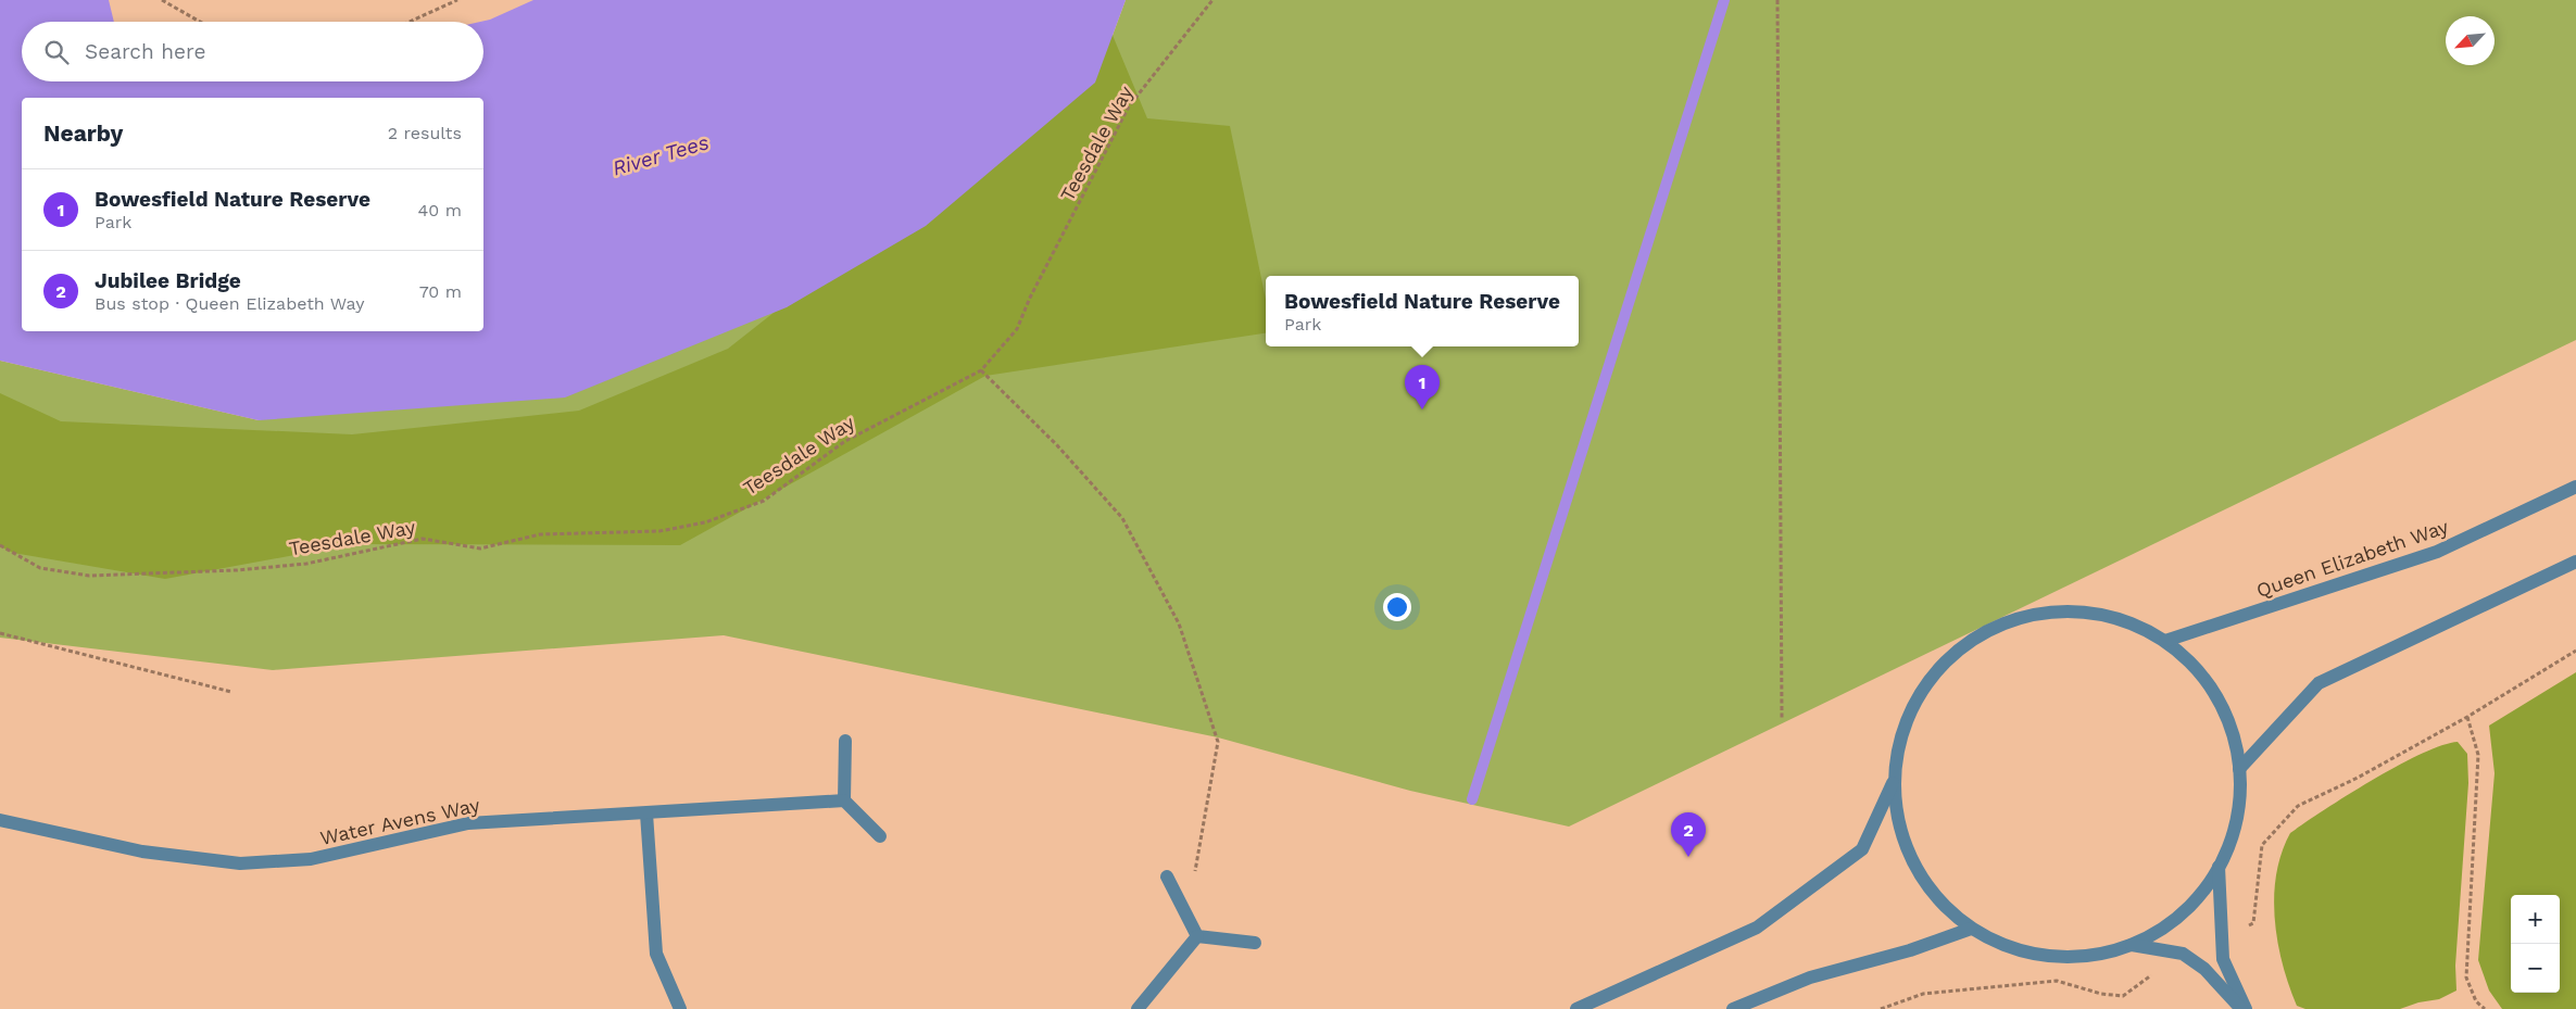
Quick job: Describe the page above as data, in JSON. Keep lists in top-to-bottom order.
{
  "streets": {
    "street": ["Queen Elizabeth Way", "Water Avens Way"],
    "path": ["Teesdale Way"]
  },
  "water": ["River Tees"],
  "north": "bottom left",
  "page": {
    "search": "Search here",
    "heading": ["Nearby", "2 results"],
    "list": [
      {
        "mark": "1",
        "name": "Bowesfield Nature Reserve",
        "note": "Park",
        "value": "40 m"
      },
      {
        "mark": "2",
        "name": "Jubilee Bridge",
        "note": "Bus stop · Queen Elizabeth Way",
        "value": "70 m"
      }
    ],
    "popup": ["Bowesfield Nature Reserve", "Park"],
    "pins": ["1", "2"],
    "map_buttons": ["+", "−"]
  }
}
